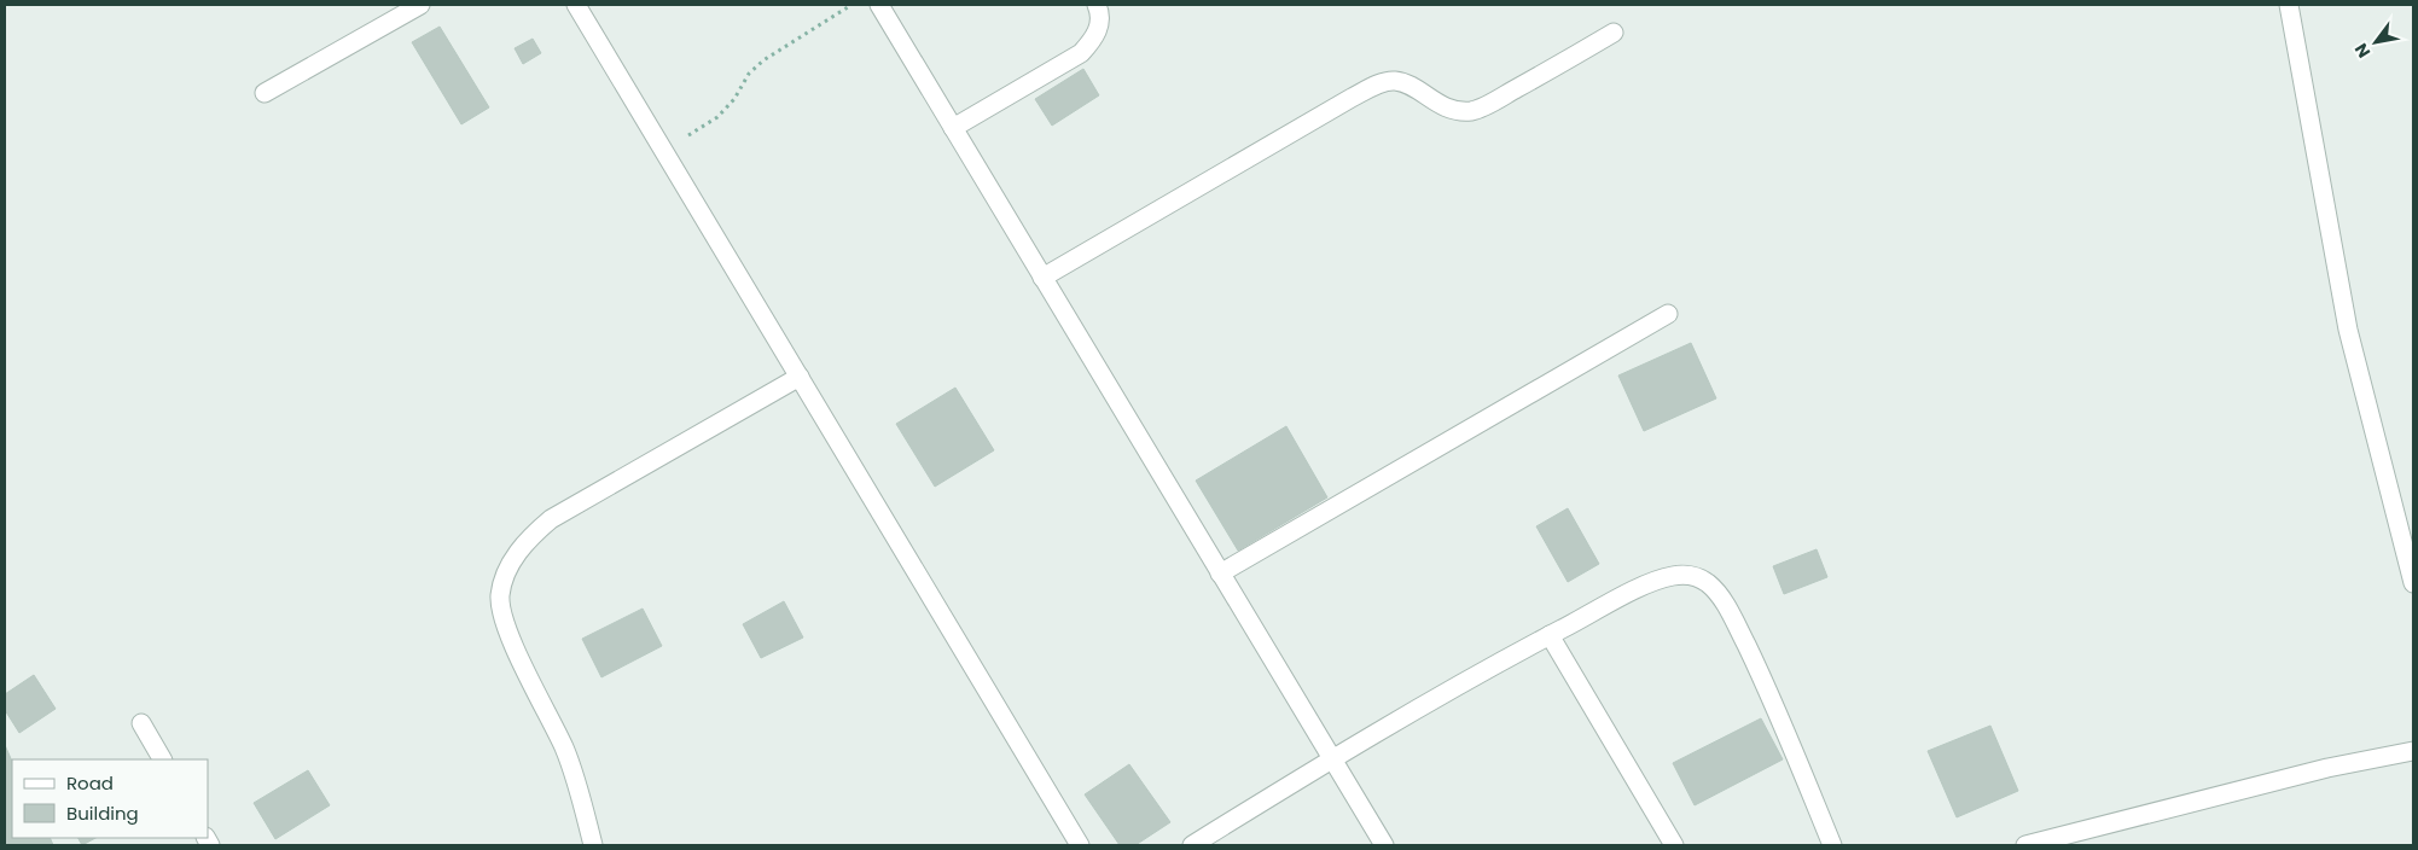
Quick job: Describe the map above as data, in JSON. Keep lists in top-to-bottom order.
{
  "legend": ["Road", "Building"],
  "north": "bottom left"
}
